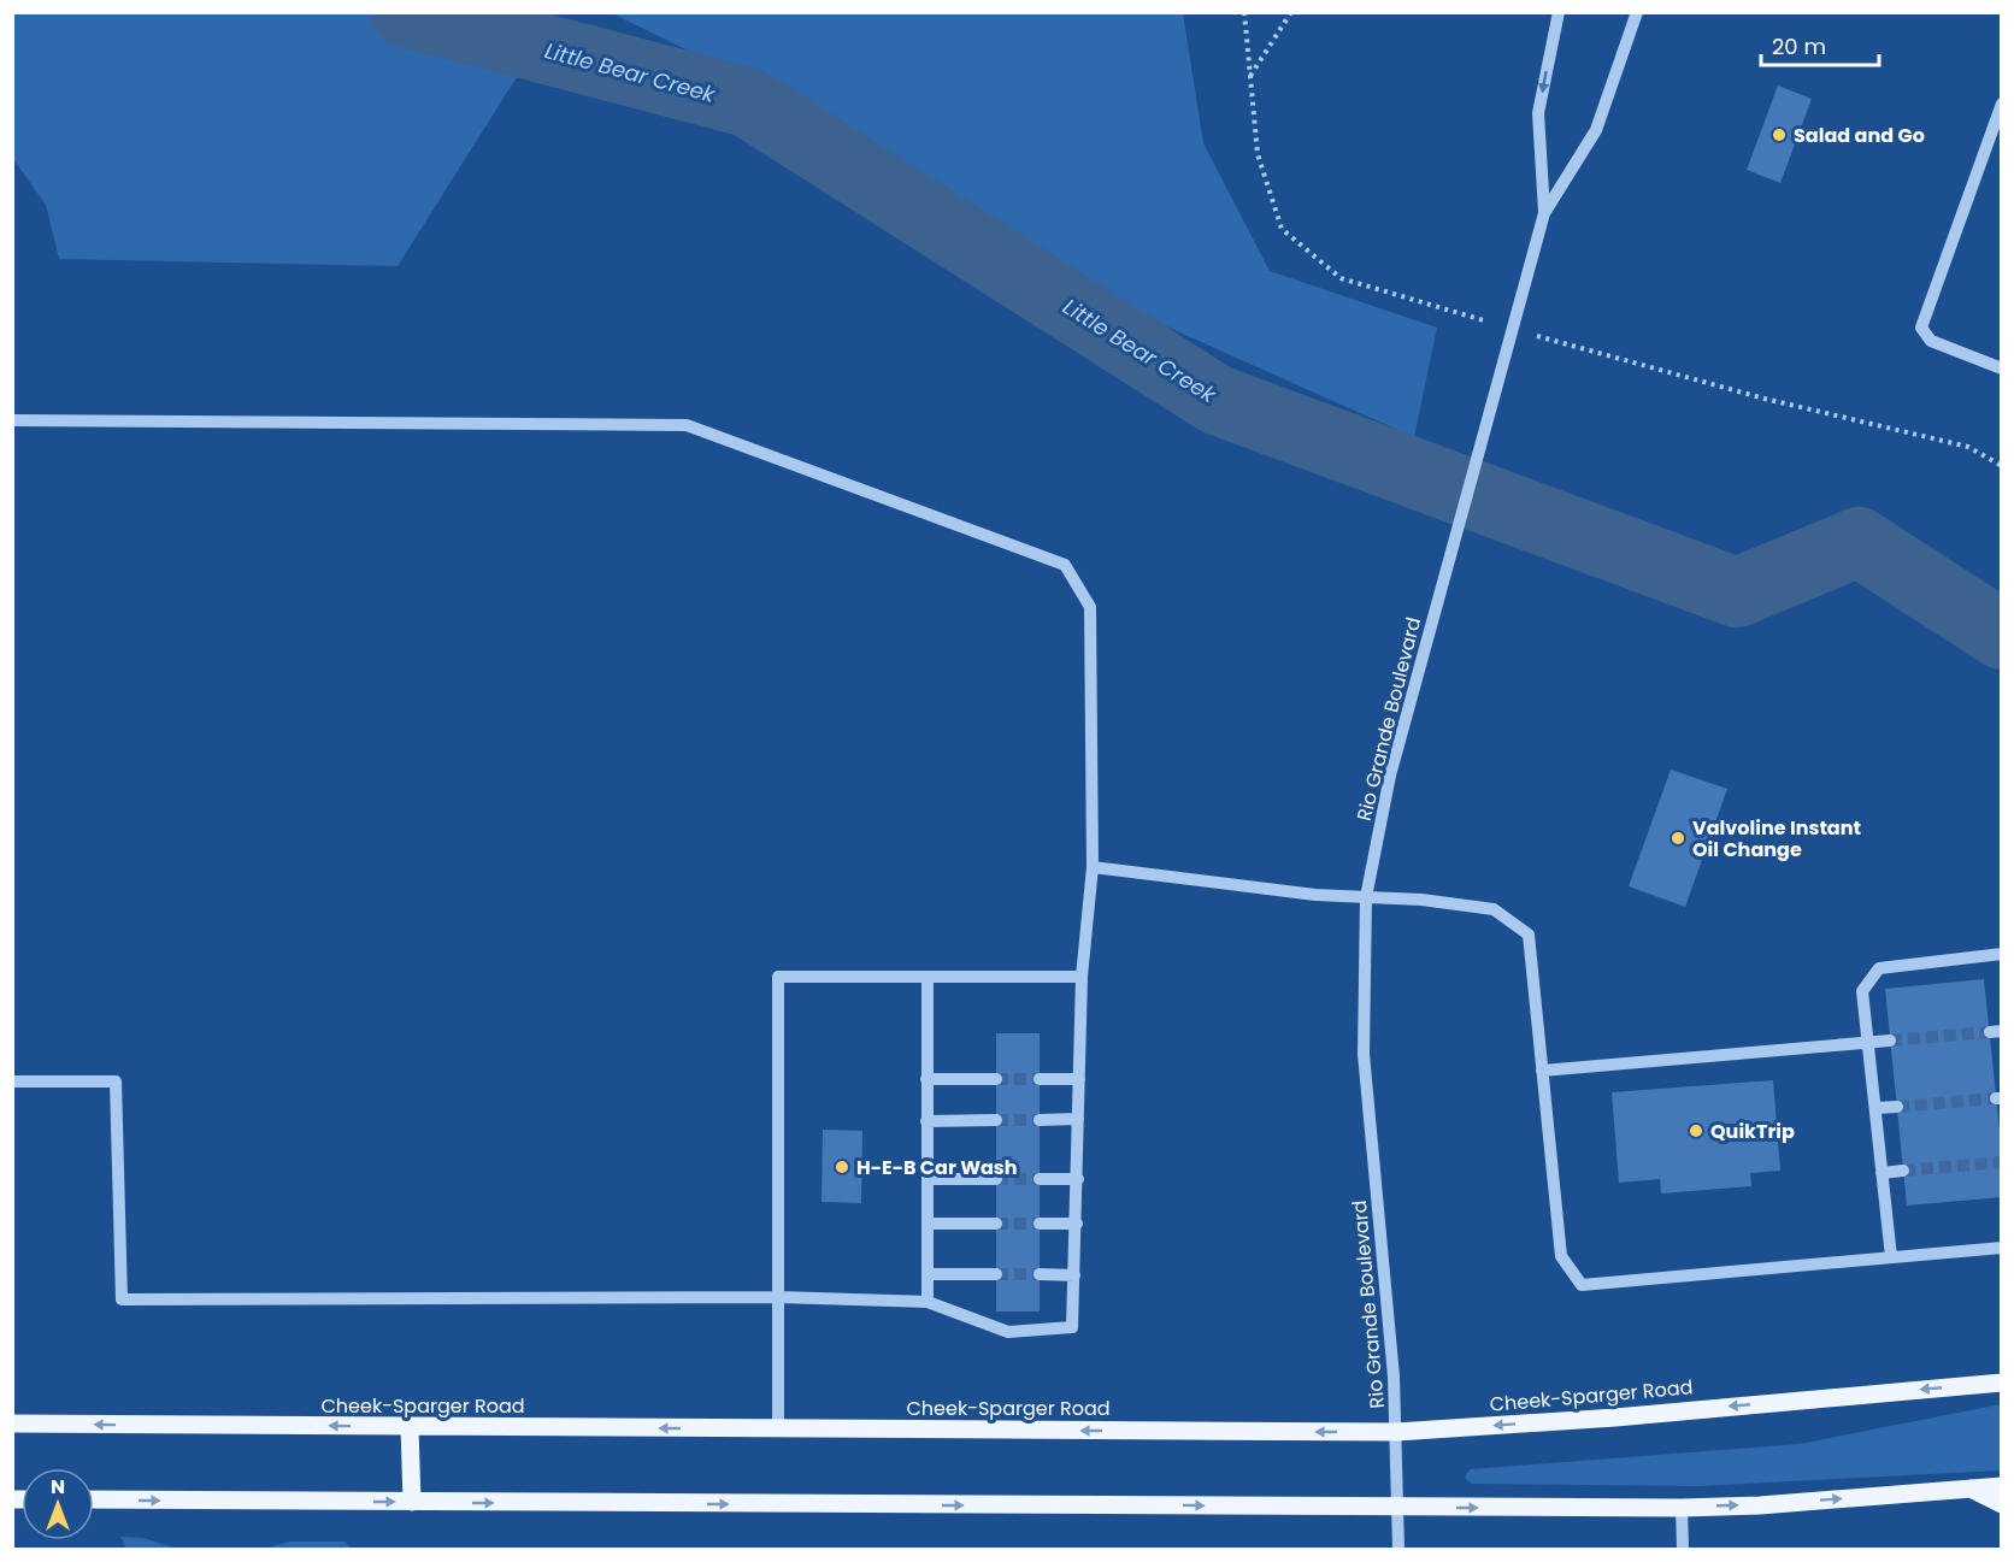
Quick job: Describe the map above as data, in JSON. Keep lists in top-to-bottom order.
{
  "streets": {
    "main road": ["Cheek-Sparger Road"],
    "street": ["Rio Grande Boulevard"]
  },
  "crossings": [
    ["Rio Grande Boulevard", "Cheek-Sparger Road"]
  ],
  "water": ["Little Bear Creek"],
  "places": [
    "Salad and Go",
    "Valvoline Instant Oil Change",
    "QuikTrip",
    "H-E-B Car Wash"
  ],
  "scale_bar": "20 m",
  "north": "top"
}
